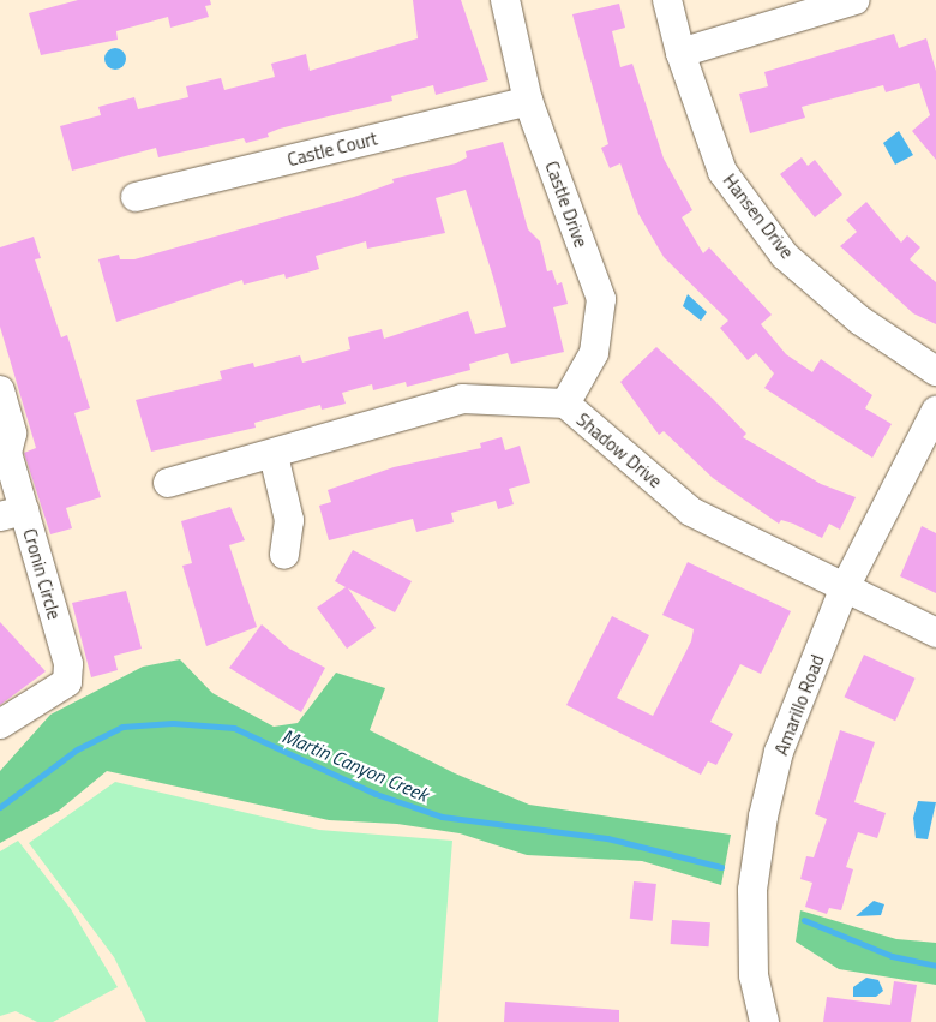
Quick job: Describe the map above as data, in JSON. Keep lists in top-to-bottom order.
{
  "streets": {
    "street": [
      "Castle Court",
      "Castle Drive",
      "Hansen Drive",
      "Shadow Drive",
      "Cronin Circle",
      "Amarillo Road"
    ]
  },
  "crossings": [
    ["Castle Court", "Castle Drive"],
    ["Castle Drive", "Shadow Drive"],
    ["Shadow Drive", "Amarillo Road"]
  ],
  "water": ["Martin Canyon Creek"]
}
